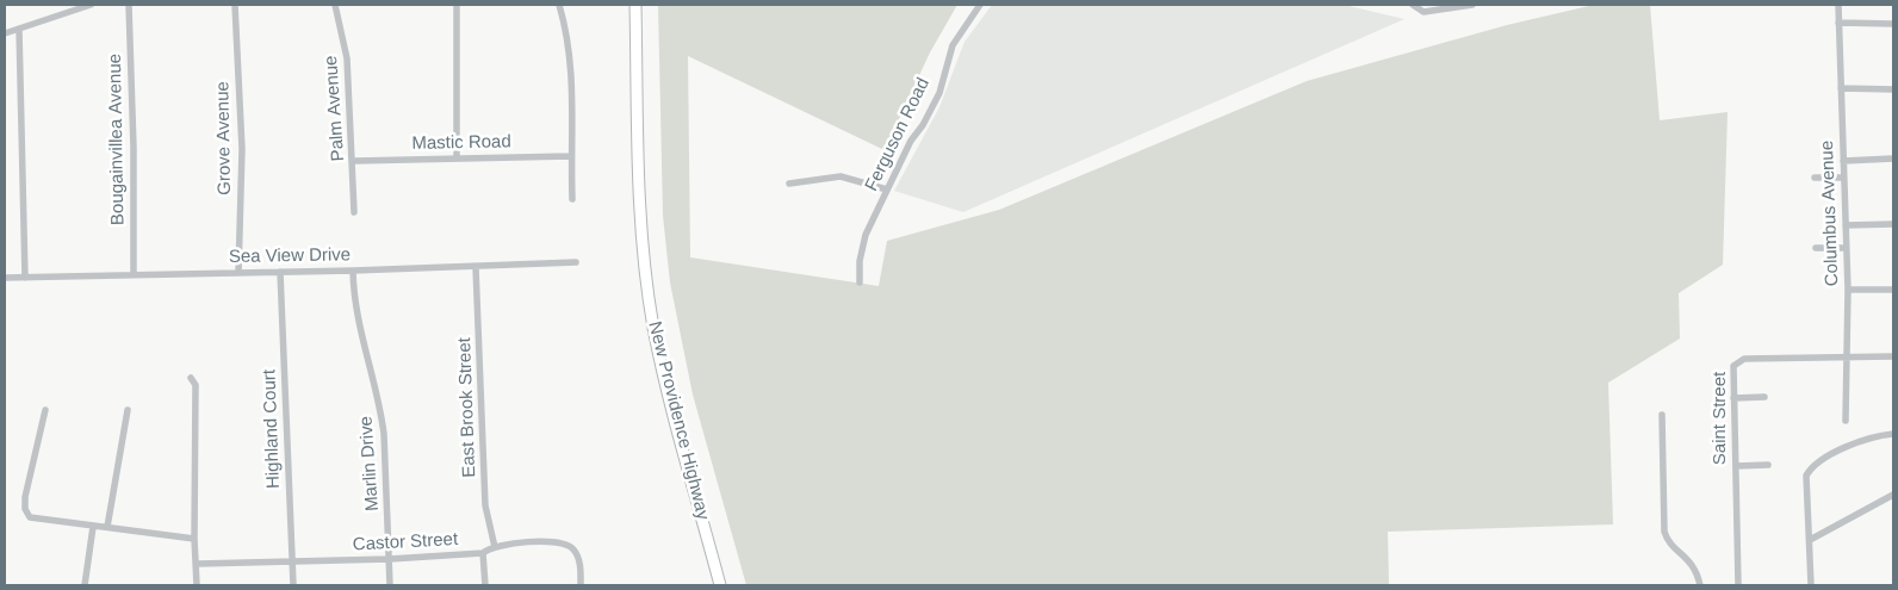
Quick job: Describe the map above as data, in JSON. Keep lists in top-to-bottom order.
{
  "streets": {
    "highway": ["New Providence Highway"],
    "street": [
      "Palm Avenue",
      "Ferguson Road",
      "Grove Avenue",
      "Bougainvillea Avenue",
      "Mastic Road",
      "Columbus Avenue",
      "Sea View Drive",
      "East Brook Street",
      "Saint Street",
      "Highland Court",
      "Marlin Drive",
      "Castor Street"
    ]
  },
  "crossings": [
    ["Palm Avenue", "Mastic Road"],
    ["Grove Avenue", "Sea View Drive"],
    ["Bougainvillea Avenue", "Sea View Drive"],
    ["Columbus Avenue", "Saint Street"],
    ["Sea View Drive", "East Brook Street"],
    ["Sea View Drive", "Highland Court"],
    ["Sea View Drive", "Marlin Drive"],
    ["East Brook Street", "Castor Street"],
    ["Highland Court", "Castor Street"],
    ["Marlin Drive", "Castor Street"]
  ]
}
